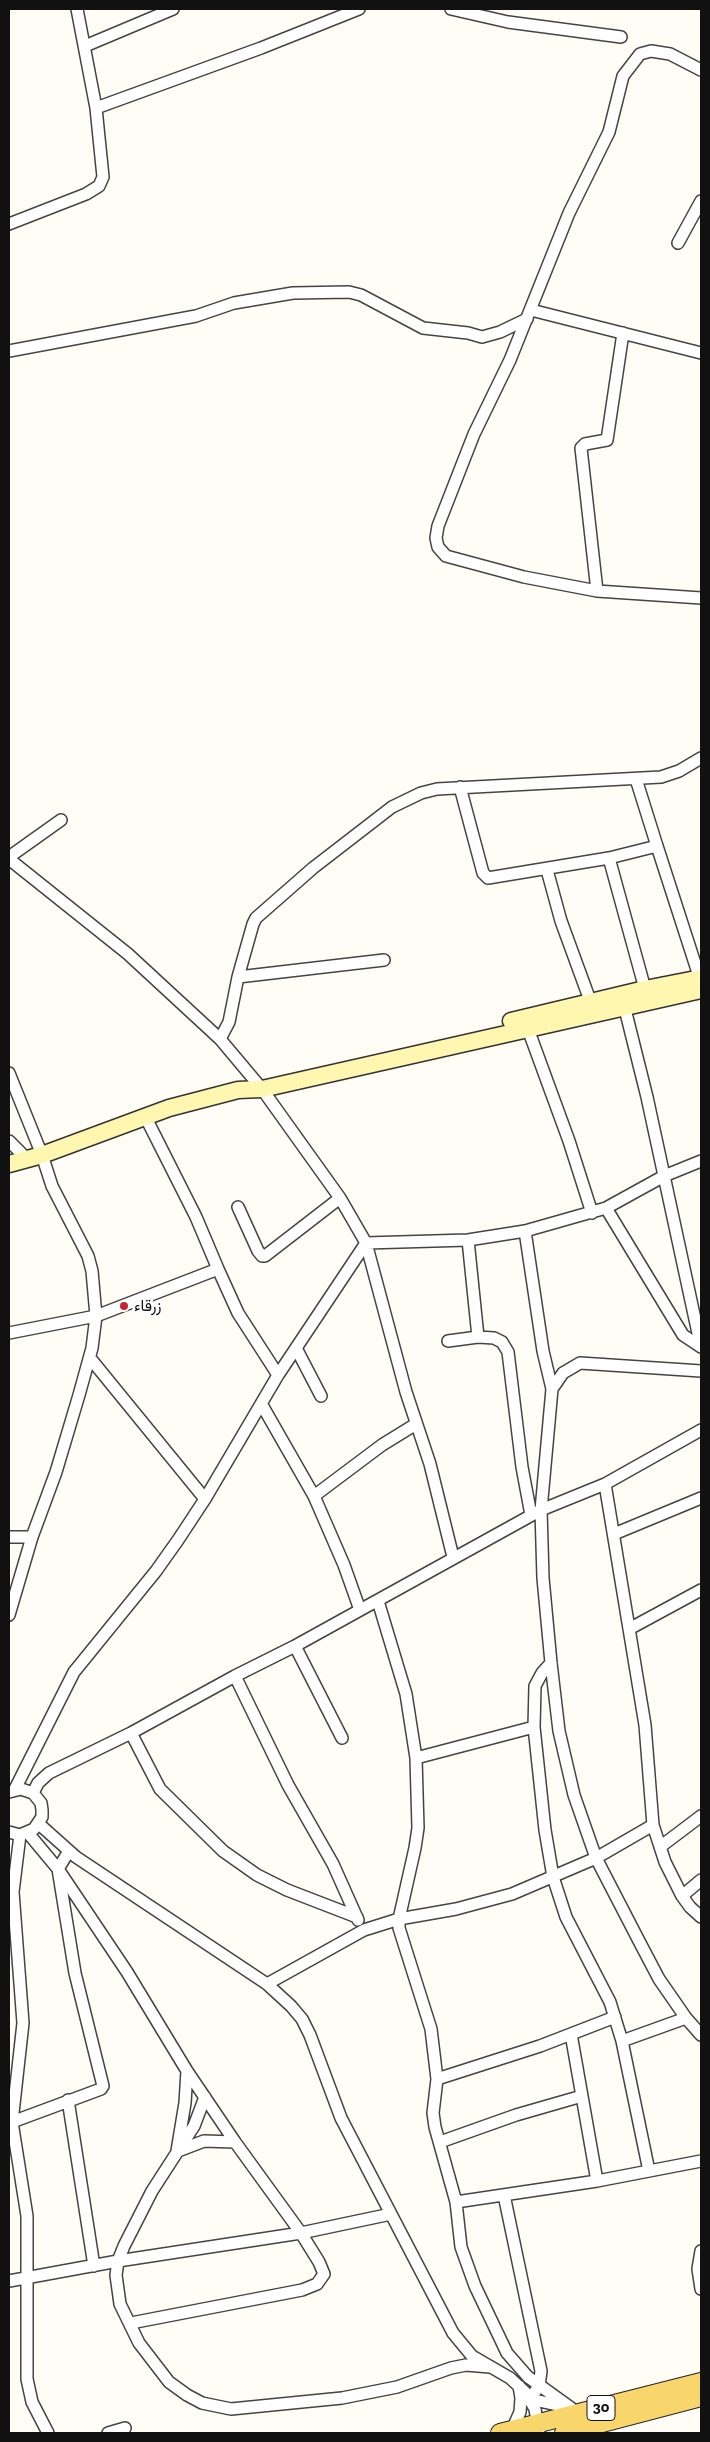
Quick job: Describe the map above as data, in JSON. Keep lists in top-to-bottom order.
{
  "streets": {
    "main road": ["30"]
  },
  "places": ["زرقاء"]
}
